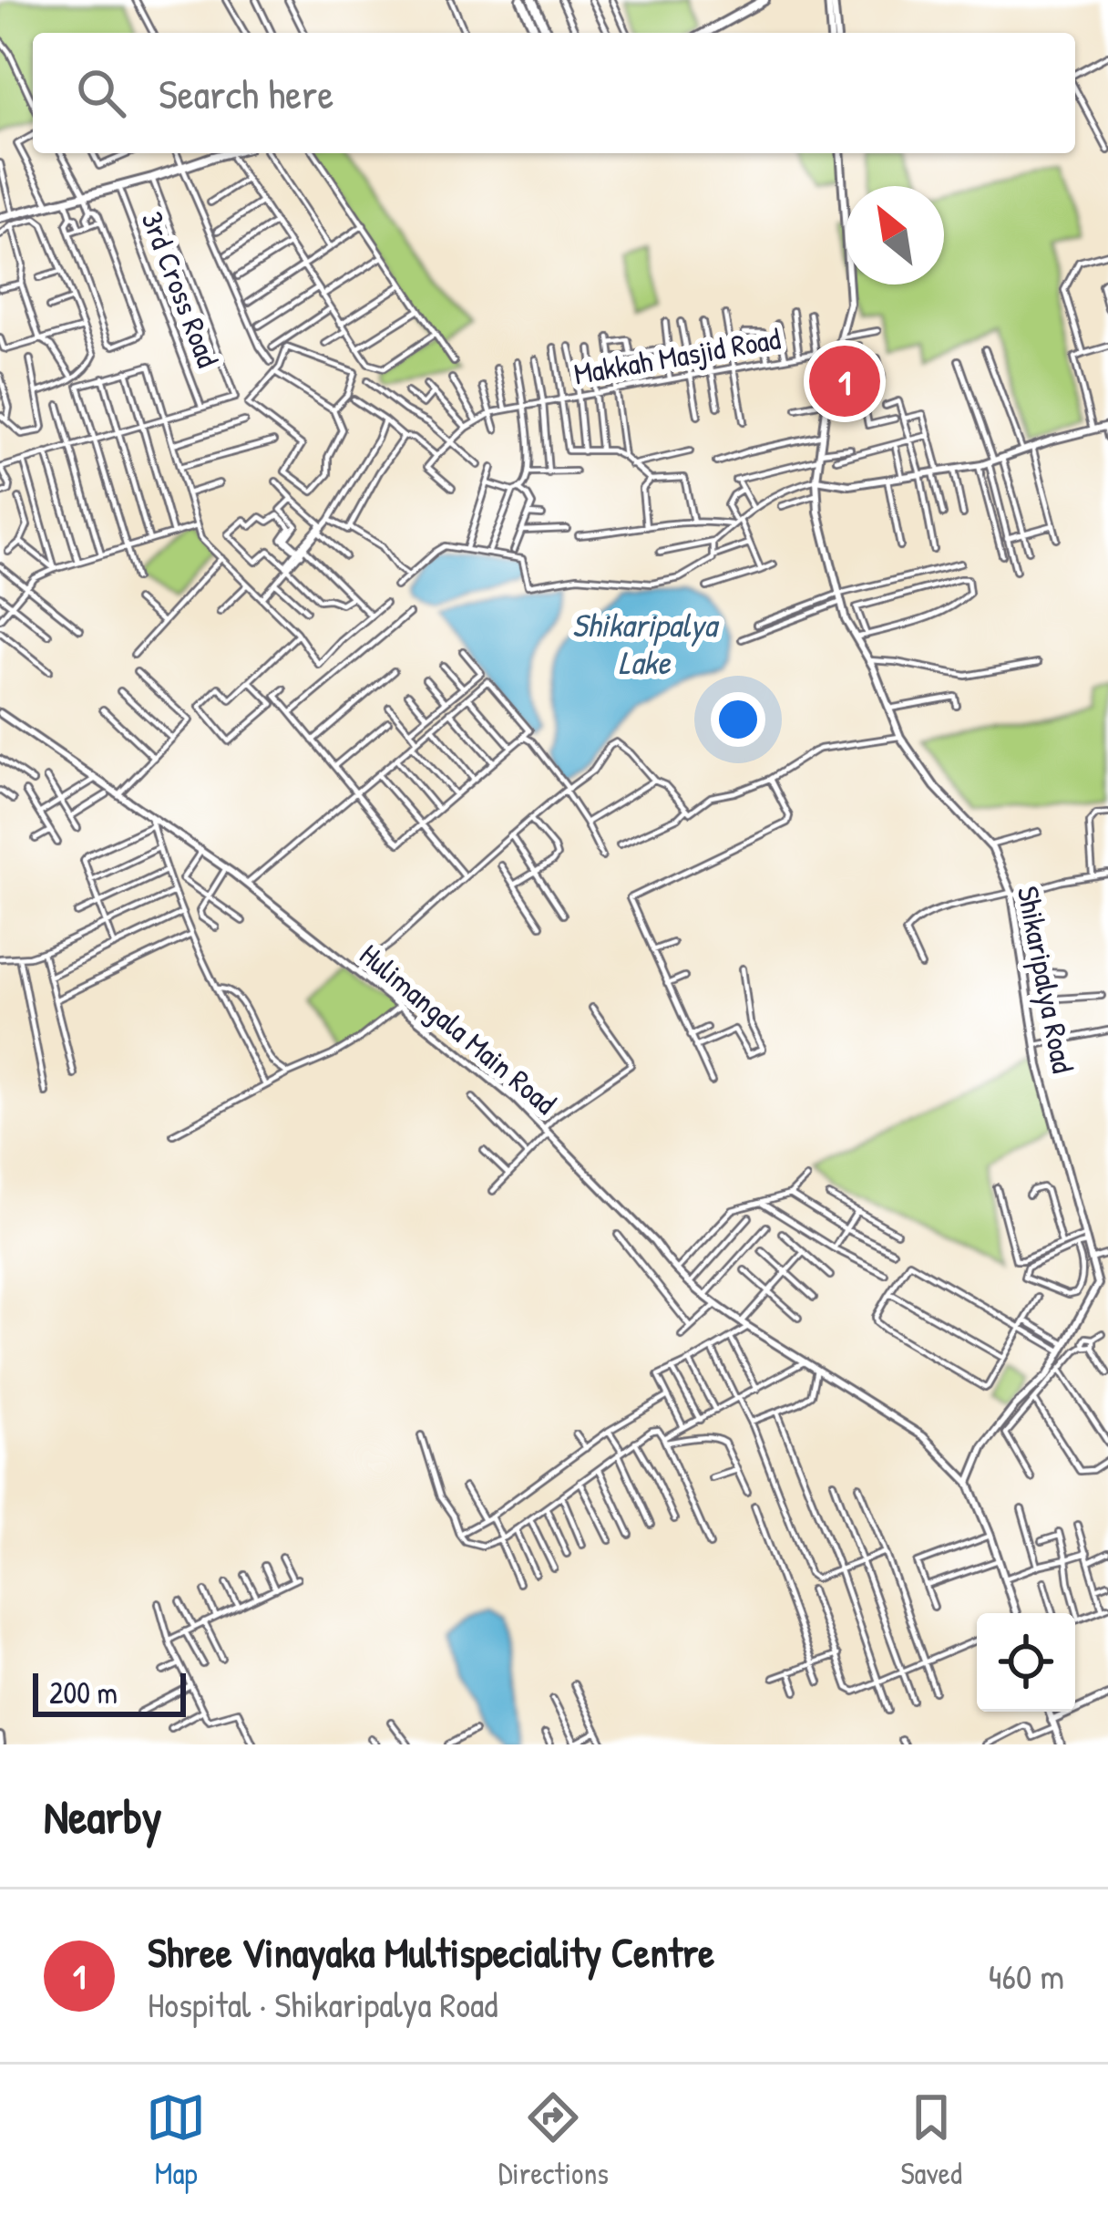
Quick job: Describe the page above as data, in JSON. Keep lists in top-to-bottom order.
{
  "streets": {
    "street": [
      "3rd Cross Road",
      "Makkah Masjid Road",
      "Shikaripalya Road",
      "Hulimangala Main Road"
    ]
  },
  "crossings": [
    ["Makkah Masjid Road", "Shikaripalya Road"],
    ["Shikaripalya Road", "Hulimangala Main Road"]
  ],
  "water": ["Shikaripalya Lake"],
  "scale_bar": "200 m",
  "north": "top left",
  "page": {
    "search": "Search here",
    "pins": "1",
    "scale": "200 m",
    "heading": "Nearby",
    "list": [
      {
        "mark": "1",
        "name": "Shree Vinayaka Multispeciality Centre",
        "note": "Hospital · Shikaripalya Road",
        "value": "460 m"
      }
    ],
    "nav": ["Map", "Directions", "Saved"]
  }
}
